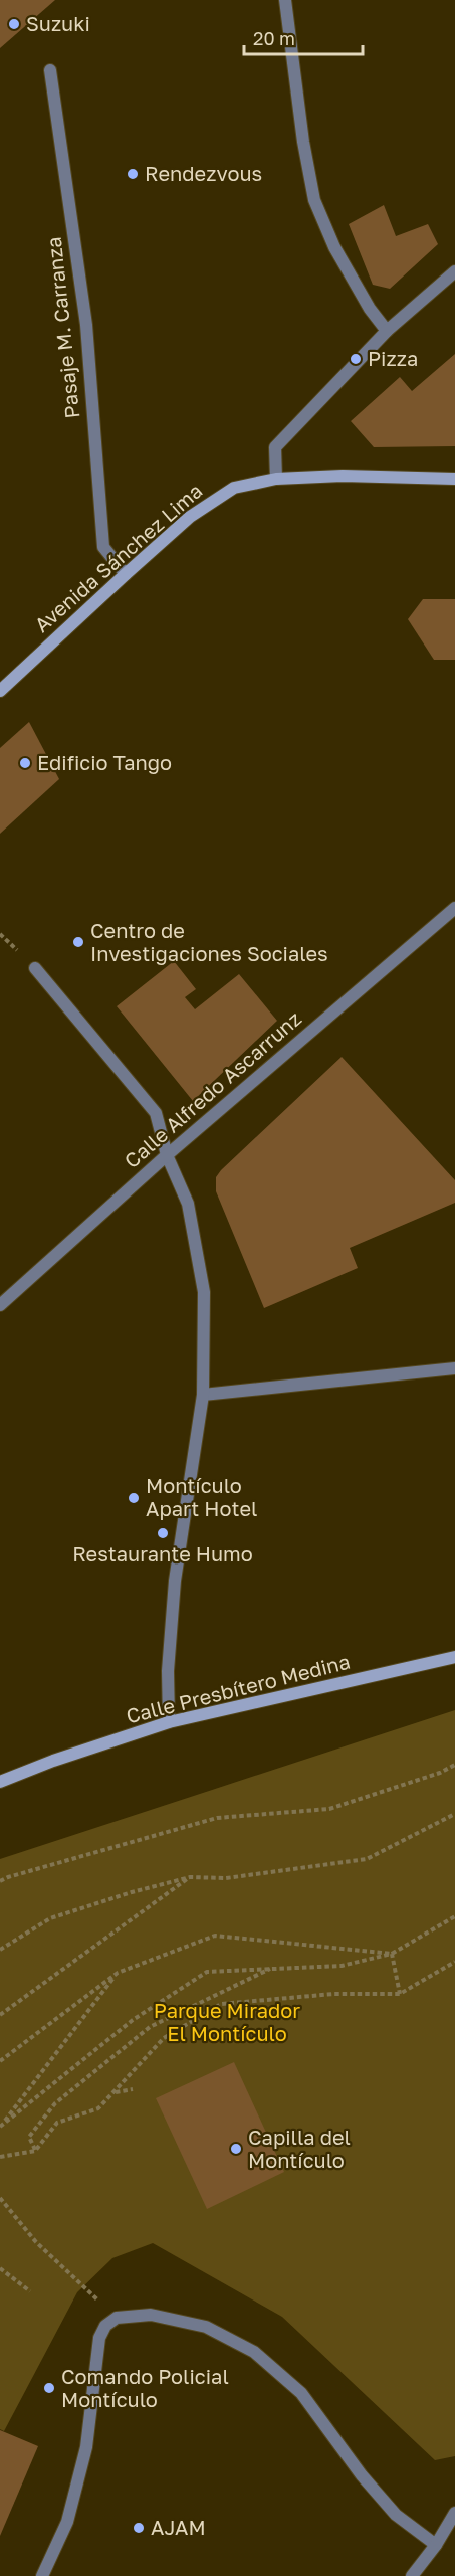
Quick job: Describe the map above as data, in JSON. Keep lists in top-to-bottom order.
{
  "streets": {
    "main road": ["Avenida Sánchez Lima", "Calle Presbítero Medina"],
    "street": ["Pasaje M. Carranza", "Calle Alfredo Ascarrunz"]
  },
  "crossings": [
    ["Pasaje M. Carranza", "Avenida Sánchez Lima"]
  ],
  "parks": ["Parque Mirador El Montículo"],
  "places": [
    "Suzuki",
    "Rendezvous",
    "Pizza",
    "Edificio Tango",
    "Centro de Investigaciones Sociales",
    "Montículo Apart Hotel",
    "Restaurante Humo",
    "Capilla del Montículo",
    "Comando Policial Montículo",
    "AJAM"
  ],
  "scale_bar": "20 m"
}
